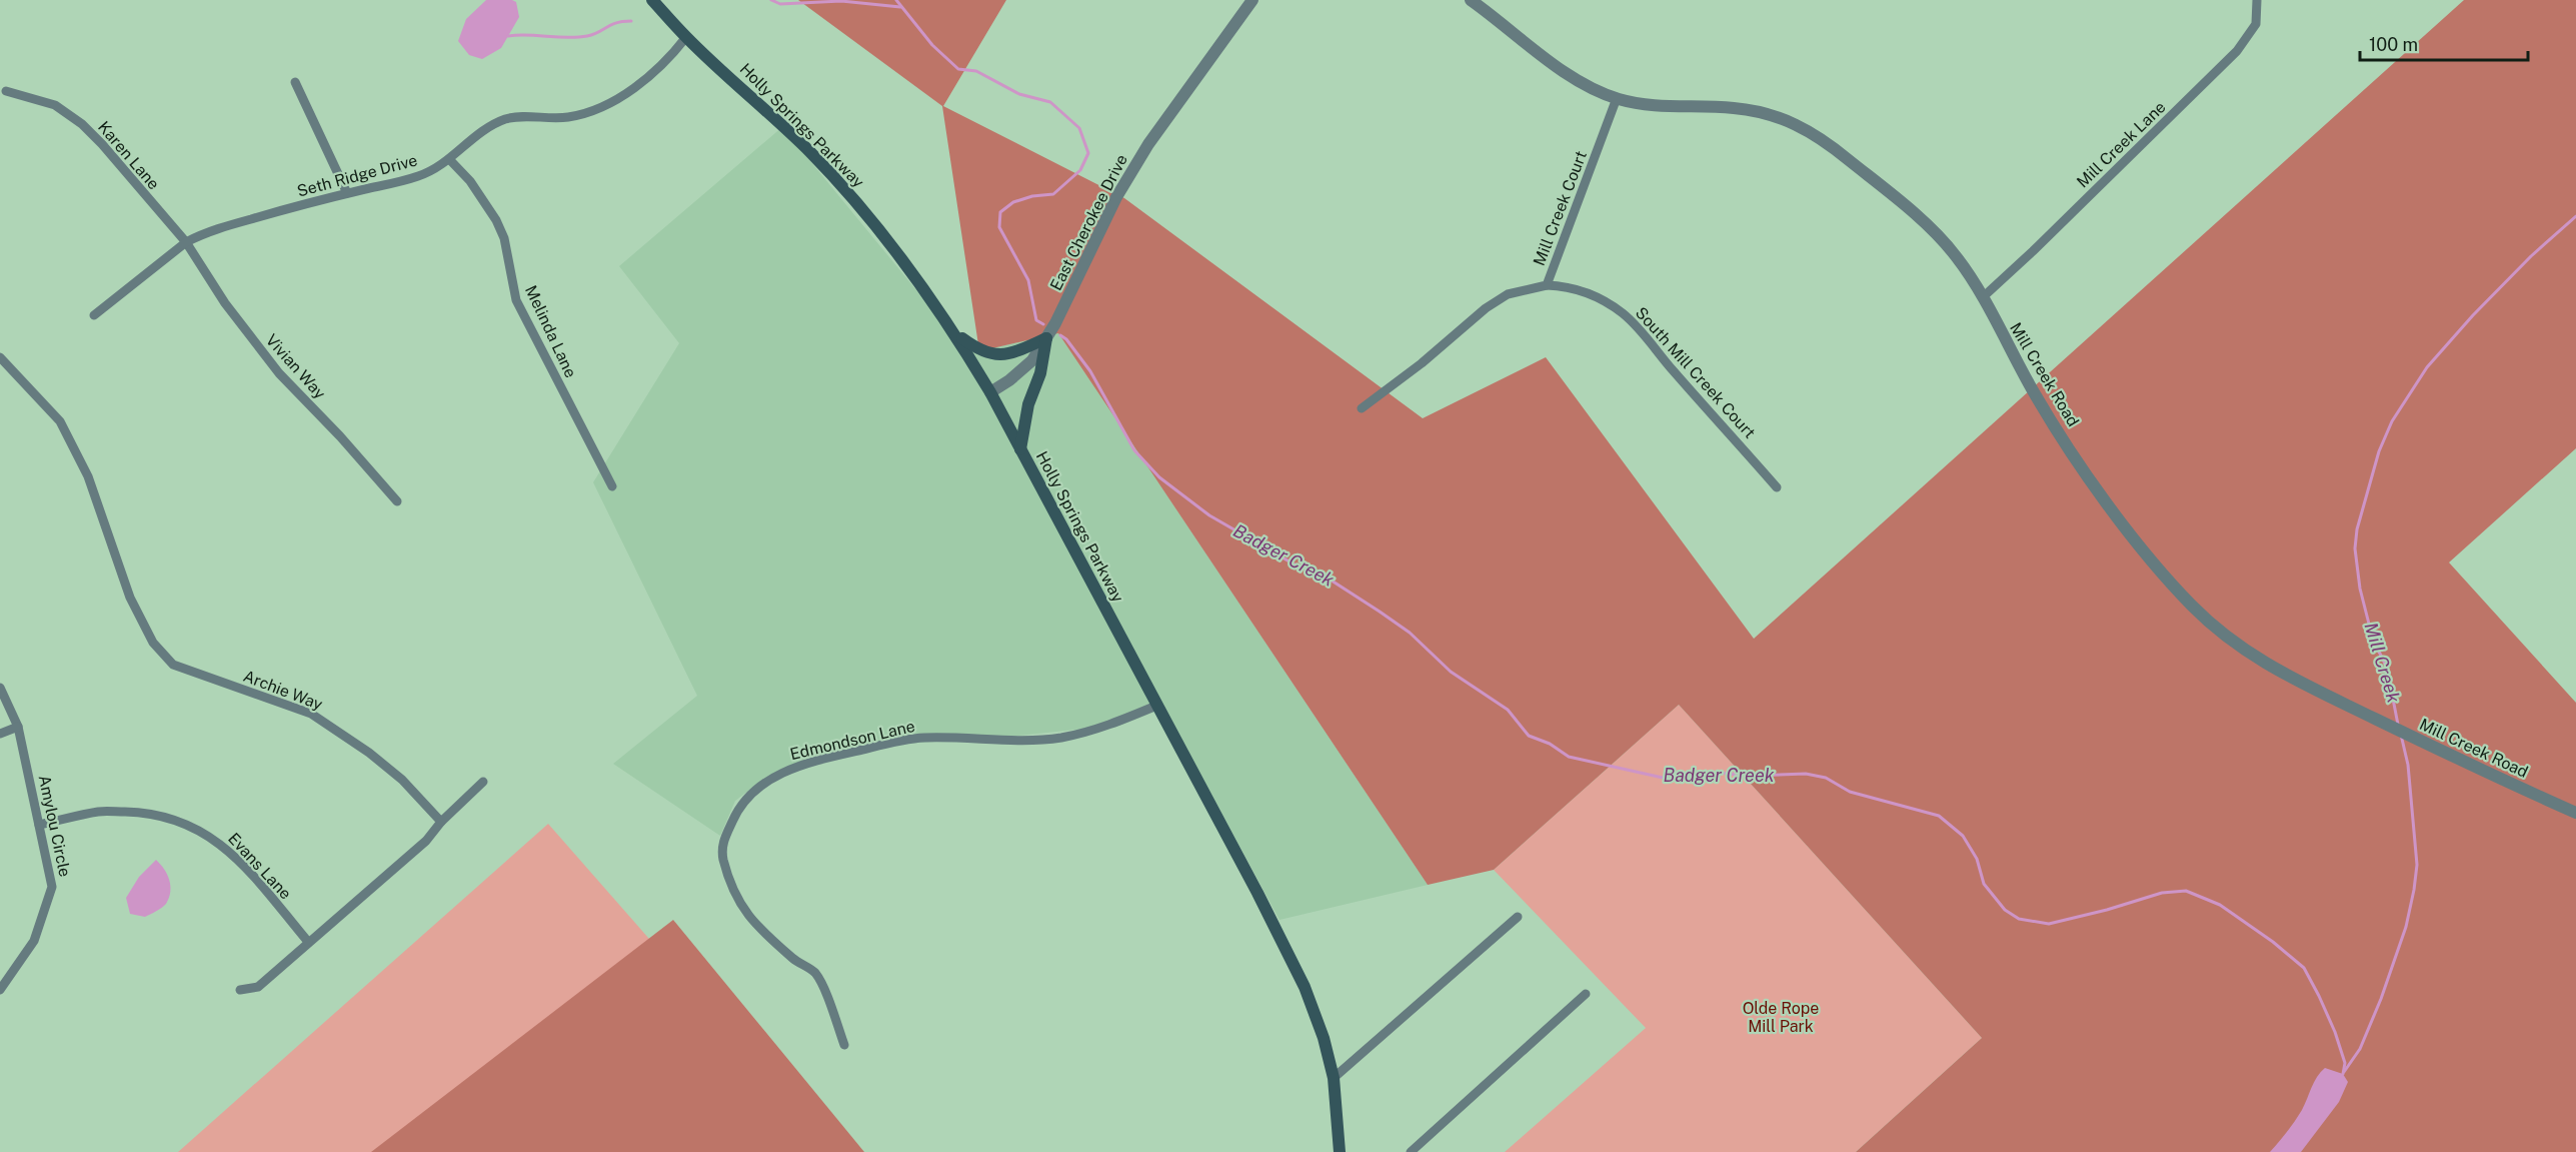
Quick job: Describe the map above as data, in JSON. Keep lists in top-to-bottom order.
{
  "streets": {
    "main road": ["Holly Springs Parkway"],
    "street": [
      "Mill Creek Lane",
      "Karen Lane",
      "Seth Ridge Drive",
      "Mill Creek Court",
      "East Cherokee Drive",
      "Melinda Lane",
      "Vivian Way",
      "South Mill Creek Court",
      "Mill Creek Road",
      "Archie Way",
      "Edmondson Lane",
      "Amylou Circle",
      "Evans Lane"
    ]
  },
  "crossings": [
    ["Holly Springs Parkway", "Seth Ridge Drive"],
    ["Holly Springs Parkway", "East Cherokee Drive"],
    ["Holly Springs Parkway", "Edmondson Lane"],
    ["Mill Creek Lane", "Mill Creek Road"],
    ["Karen Lane", "Seth Ridge Drive"],
    ["Karen Lane", "Vivian Way"],
    ["Seth Ridge Drive", "Melinda Lane"],
    ["Seth Ridge Drive", "Vivian Way"],
    ["Mill Creek Court", "South Mill Creek Court"],
    ["Mill Creek Court", "Mill Creek Road"],
    ["Amylou Circle", "Evans Lane"]
  ],
  "water": ["Badger Creek", "Mill Creek"],
  "parks": ["Olde Rope Mill Park"],
  "scale_bar": "100 m"
}
